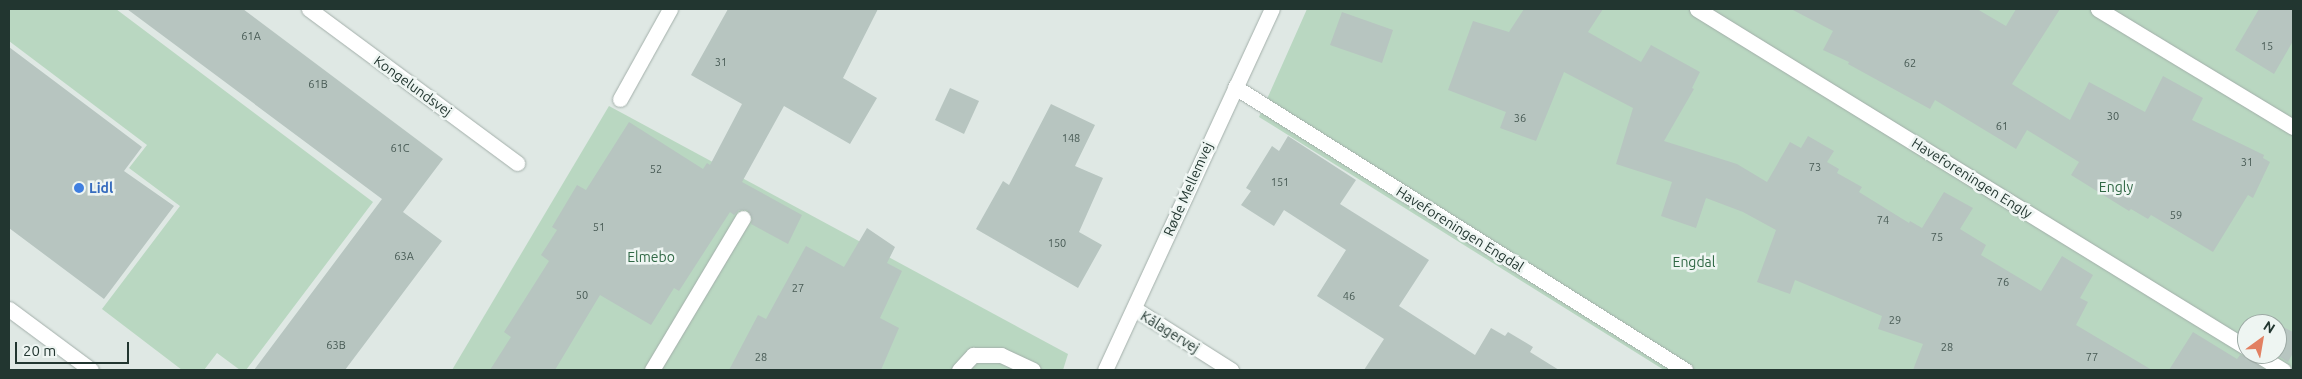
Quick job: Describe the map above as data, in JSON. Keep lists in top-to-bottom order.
{
  "streets": {
    "street": [
      "Kongelundsvej",
      "Haveforeningen Engly",
      "Røde Mellemvej",
      "Haveforeningen Engdal",
      "Kålagervej"
    ]
  },
  "crossings": [
    ["Røde Mellemvej", "Haveforeningen Engdal"],
    ["Røde Mellemvej", "Kålagervej"]
  ],
  "parks": ["Engly", "Elmebo", "Engdal"],
  "places": ["Lidl"],
  "house_numbers": [
    "61A",
    "15",
    "31",
    "62",
    "61B",
    "30",
    "36",
    "61",
    "148",
    "61C",
    "31",
    "73",
    "52",
    "151",
    "59",
    "74",
    "51",
    "75",
    "150",
    "63A",
    "76",
    "27",
    "50",
    "46",
    "29",
    "63B",
    "28",
    "28",
    "77"
  ],
  "scale_bar": "20 m",
  "north": "top right"
}
